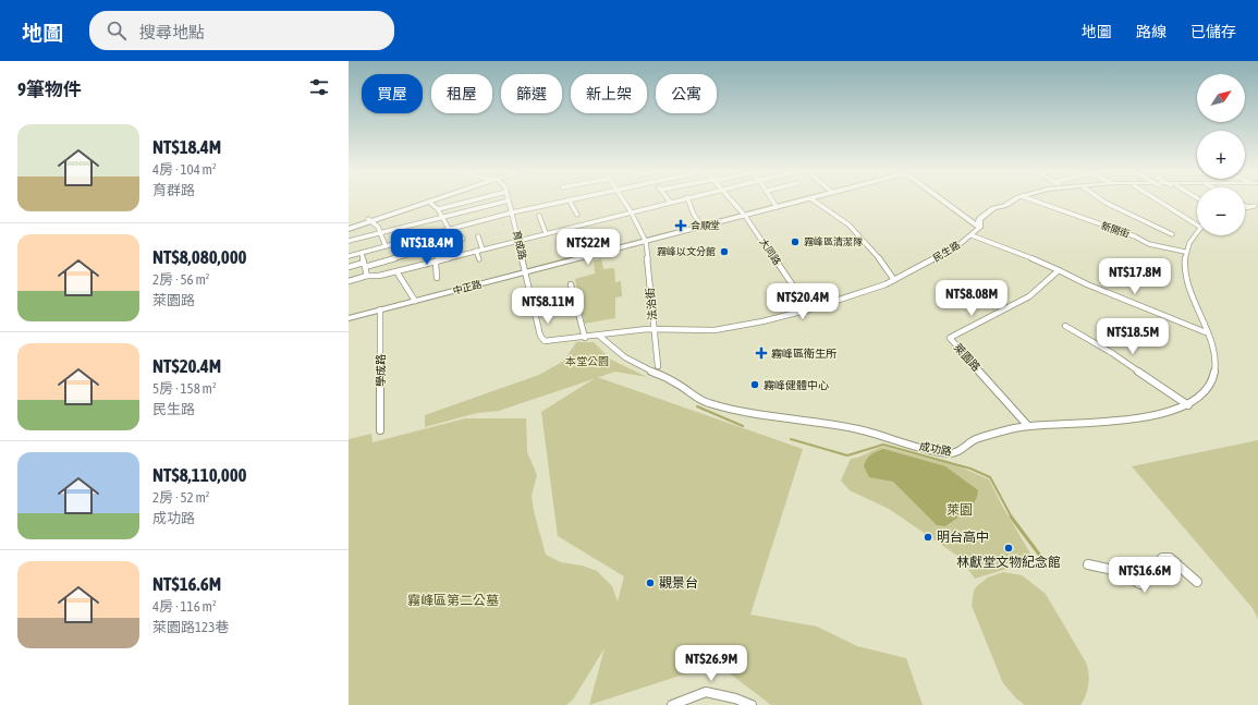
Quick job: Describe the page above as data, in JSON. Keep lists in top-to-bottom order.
{
  "streets": {
    "street": [
      "新開街",
      "育成路",
      "大同路",
      "民生路",
      "中正路",
      "法治街",
      "萊園路",
      "學成路",
      "成功路"
    ]
  },
  "crossings": [
    ["新開街", "成功路"],
    ["育成路", "中正路"],
    ["大同路", "民生路"],
    ["大同路", "中正路"],
    ["民生路", "法治街"],
    ["民生路", "成功路"],
    ["中正路", "法治街"],
    ["中正路", "學成路"],
    ["萊園路", "成功路"]
  ],
  "parks": ["本堂公園", "萊園", "霧峰區第二公墓"],
  "places": {
    "health": ["合順堂", "霧峰區衛生所"],
    "other": [
      "霧峰區清潔隊",
      "霧峰以文分館",
      "霧峰健體中心",
      "明台高中",
      "林獻堂文物紀念館",
      "觀景台"
    ]
  },
  "north": "top right",
  "page": {
    "header": "地圖",
    "search": "搜尋地點",
    "nav": ["地圖", "路線", "已儲存"],
    "heading": "9筆物件",
    "map_buttons": ["+", "−"],
    "chip": [
      "買屋",
      "租屋",
      "篩選",
      "新上架",
      "公寓"
    ],
    "list": [
      {
        "name": "NT$18.4M",
        "note": "4房 · 104 m² · 育群路"
      },
      {
        "name": "NT$8,080,000",
        "note": "2房 · 56 m² · 萊園路"
      },
      {
        "name": "NT$20.4M",
        "note": "5房 · 158 m² · 民生路"
      },
      {
        "name": "NT$8,110,000",
        "note": "2房 · 52 m² · 成功路"
      },
      {
        "name": "NT$16.6M",
        "note": "4房 · 116 m² · 萊園路123巷"
      }
    ],
    "price": [
      "NT$18.4M",
      "NT$22M",
      "NT$17.8M",
      "NT$8.08M",
      "NT$20.4M",
      "NT$8.11M",
      "NT$18.5M",
      "NT$16.6M",
      "NT$26.9M"
    ]
  }
}
